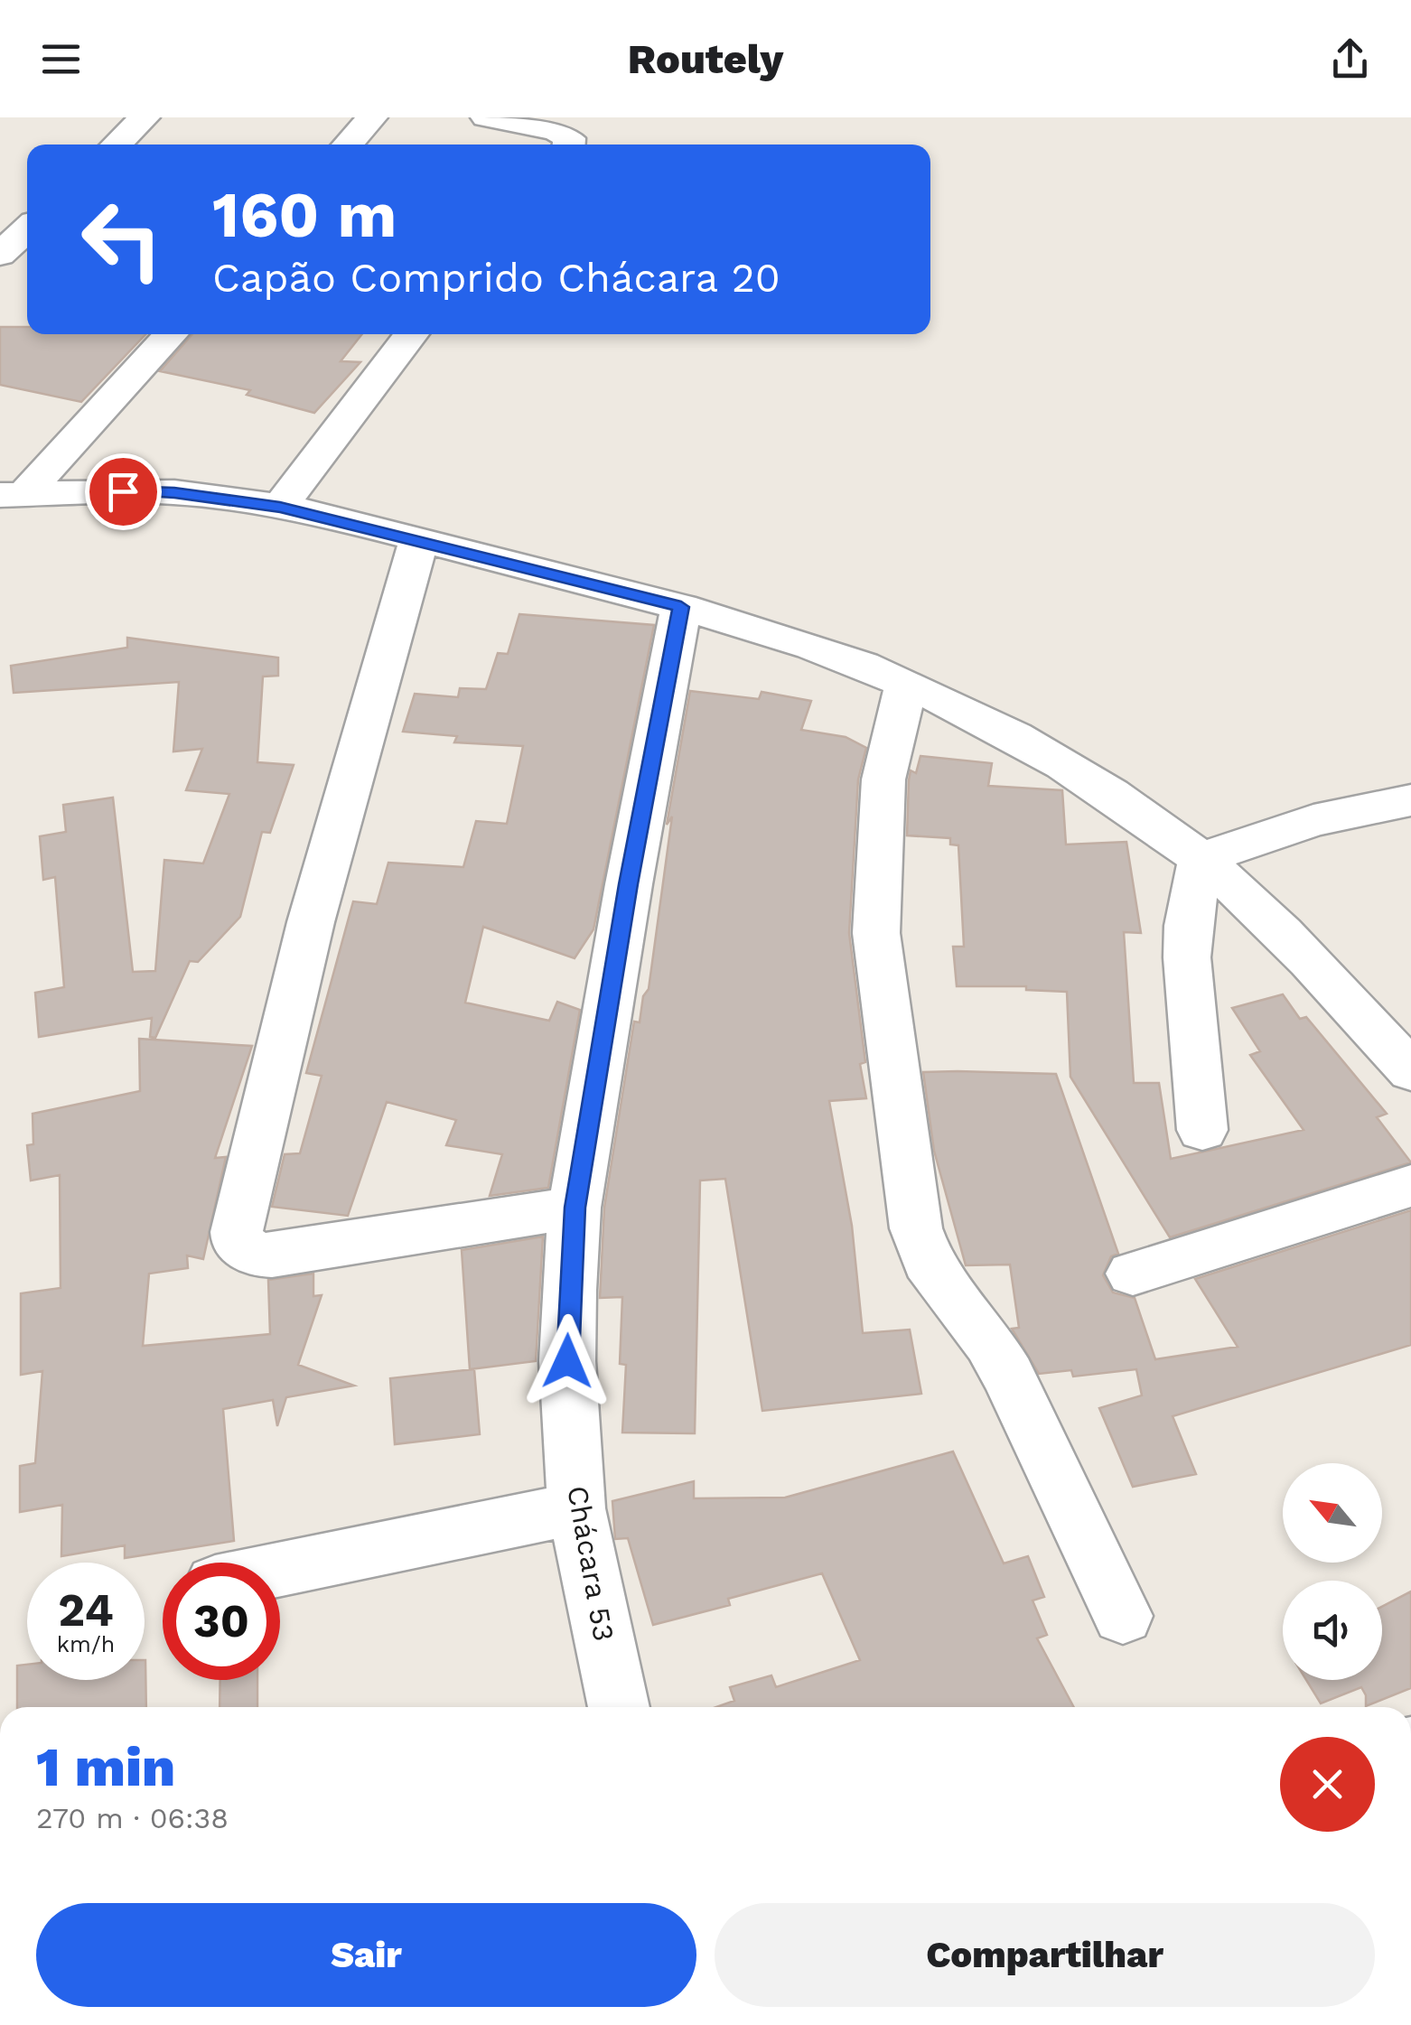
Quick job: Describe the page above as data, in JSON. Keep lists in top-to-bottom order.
{
  "streets": {
    "street": ["Chácara 53"]
  },
  "north": "top left",
  "page": {
    "header": "Routely",
    "turn": ["160 m", "Capão Comprido Chácara 20"],
    "speed": "24 km/h",
    "limit": "30",
    "heading": ["1 min", "270 m · 06:38"],
    "buttons": ["Sair", "Compartilhar"]
  }
}
